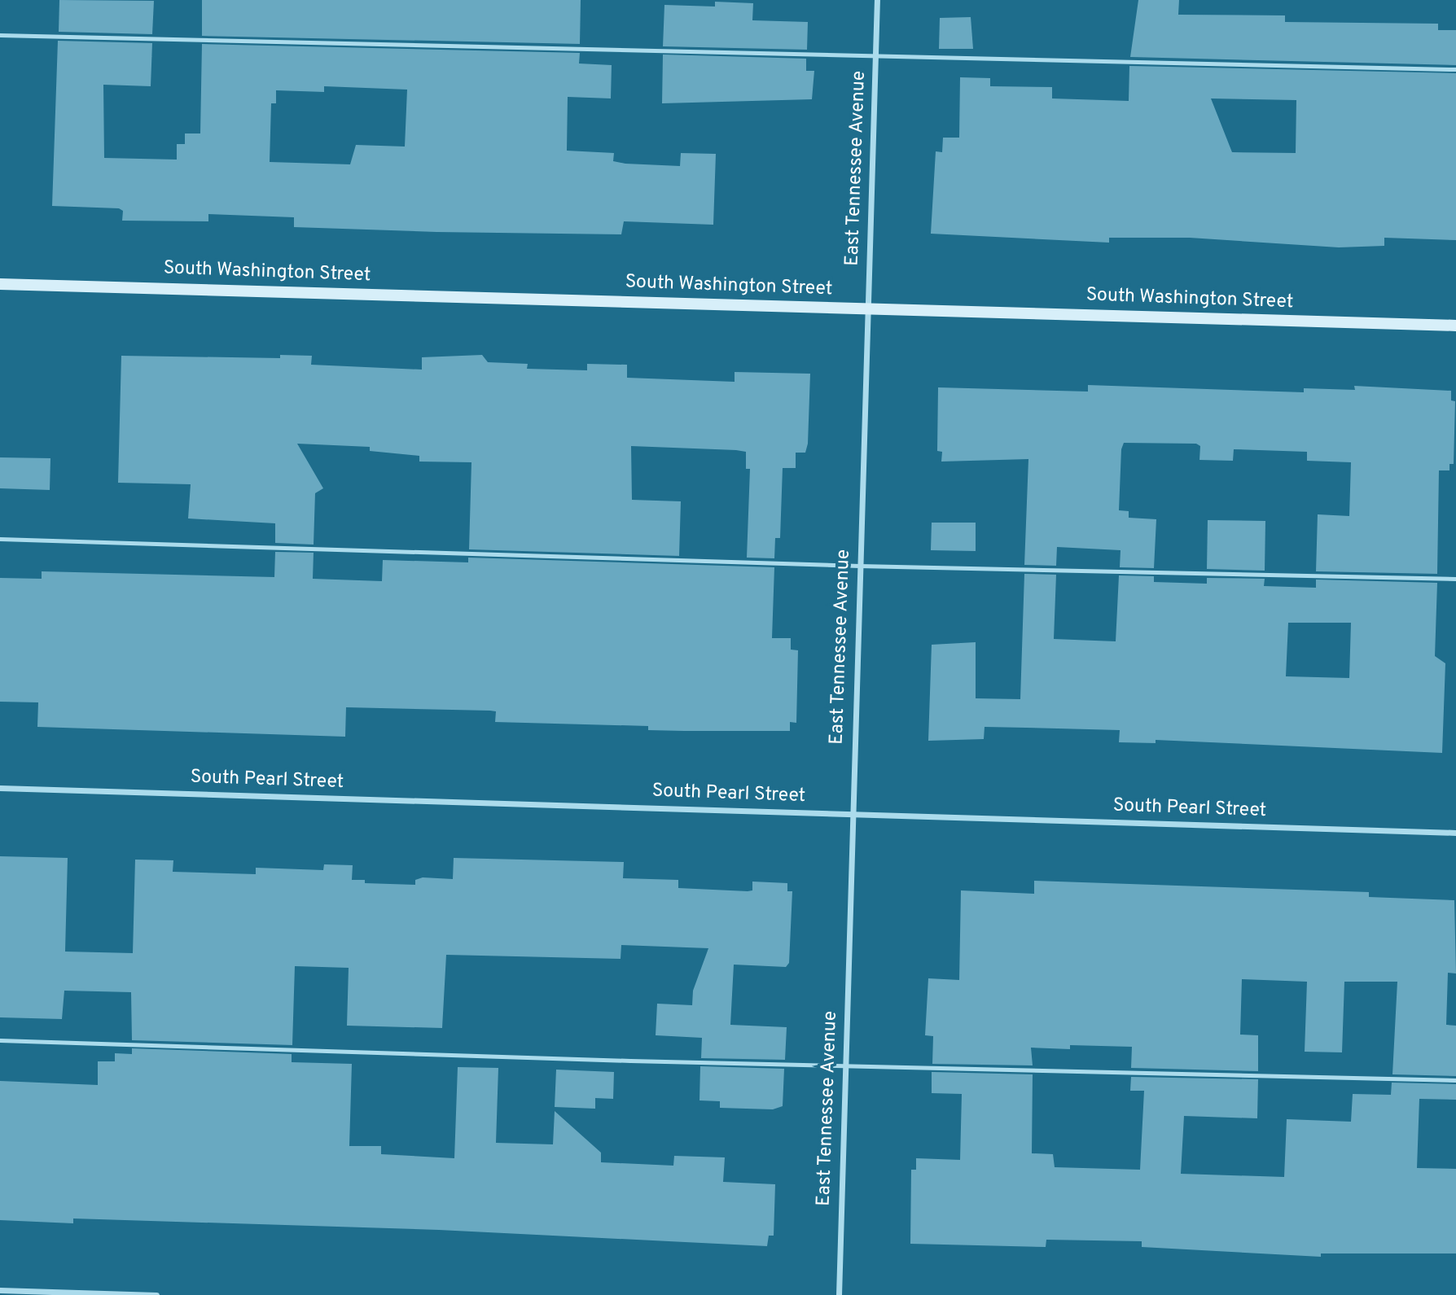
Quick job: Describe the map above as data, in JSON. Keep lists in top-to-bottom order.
{
  "streets": {
    "street": ["East Tennessee Avenue", "South Washington Street", "South Pearl Street"]
  },
  "crossings": [
    ["East Tennessee Avenue", "South Washington Street"],
    ["East Tennessee Avenue", "South Pearl Street"]
  ]
}
